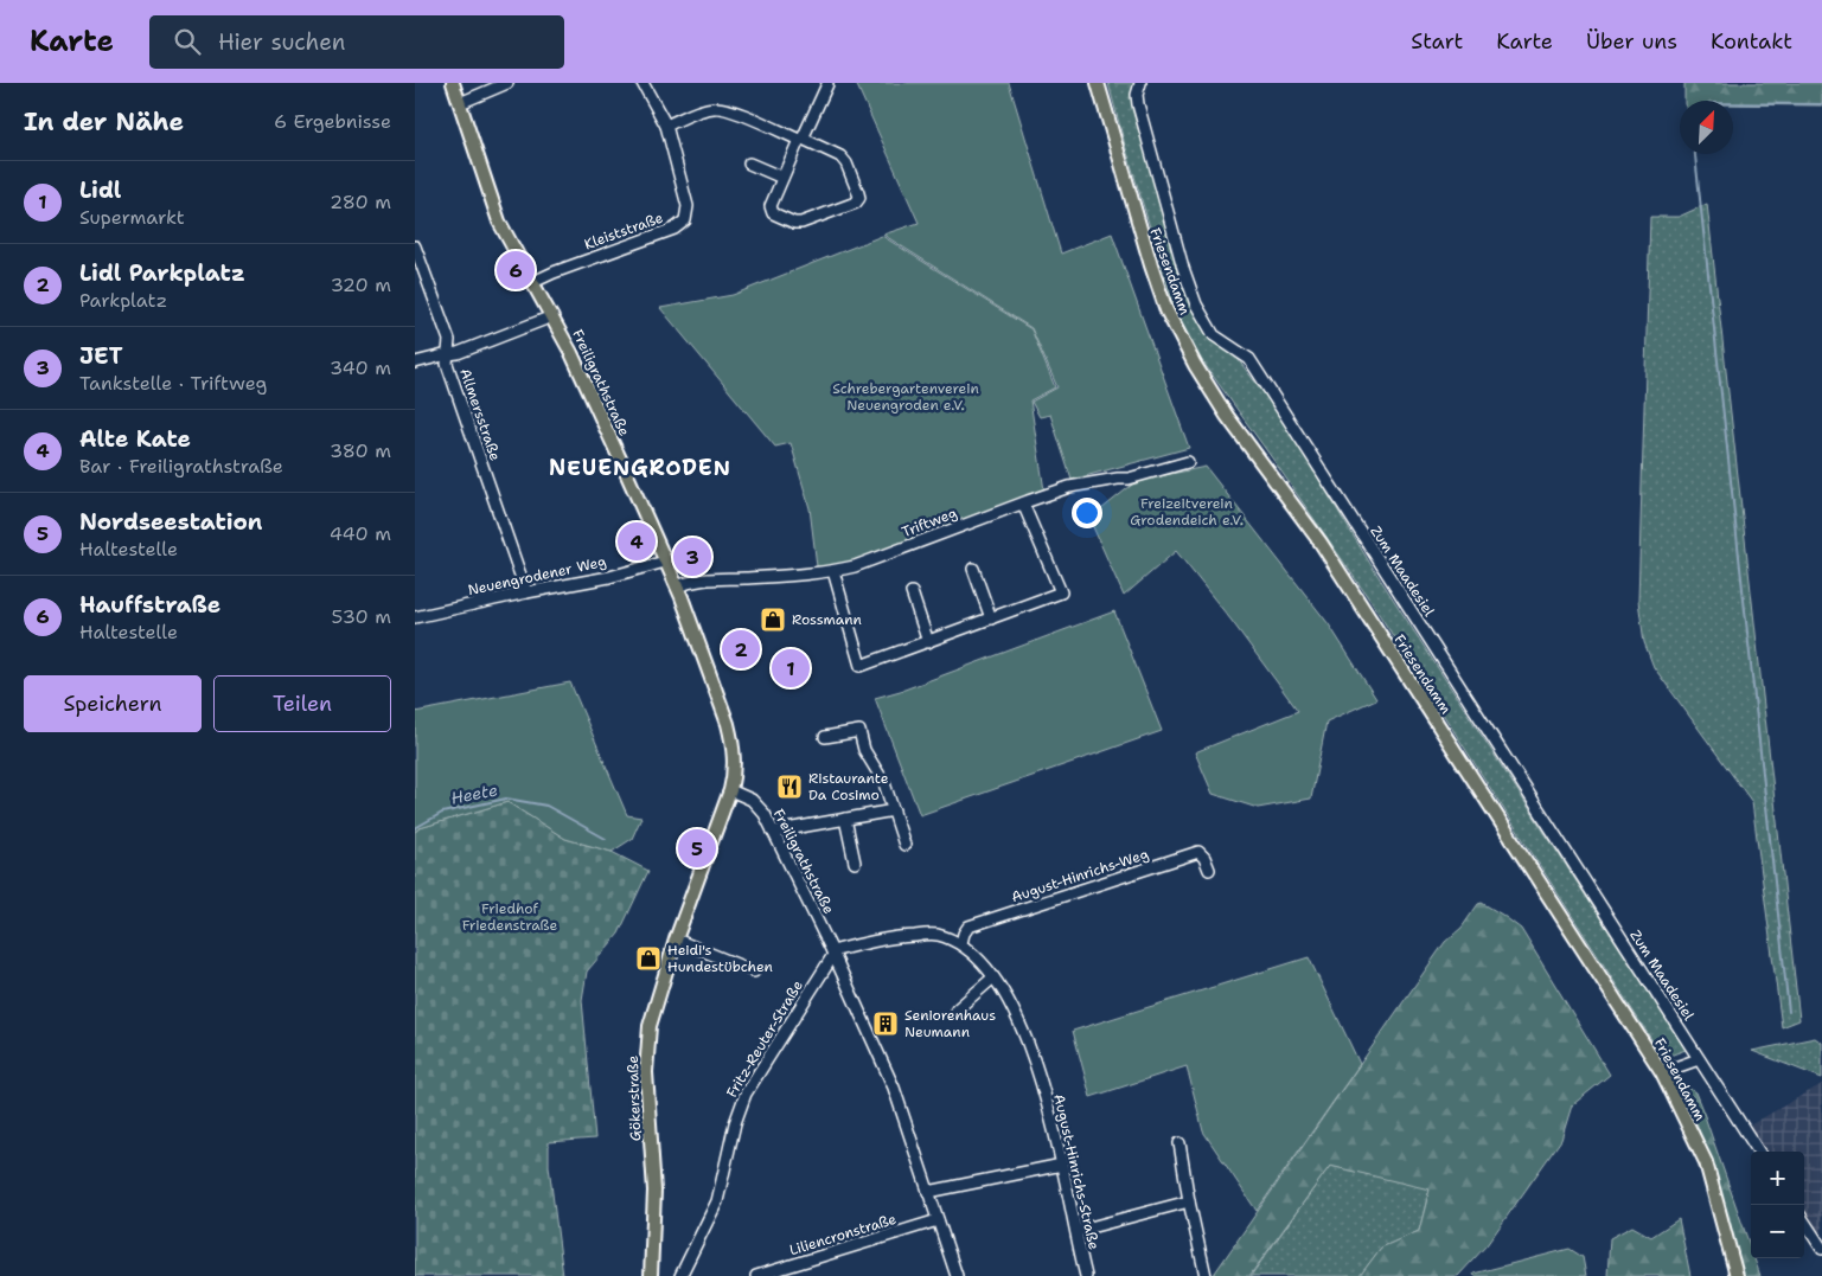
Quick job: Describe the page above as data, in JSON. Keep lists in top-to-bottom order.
{
  "streets": {
    "main road": ["Friesendamm", "Freiligrathstraße", "Gökerstraße"],
    "street": [
      "Kleiststraße",
      "Allmersstraße",
      "Triftweg",
      "Zum Maadesiel",
      "Neuengrodener Weg",
      "August-Hinrichs-Weg",
      "Fritz-Reuter-Straße",
      "August-Hinrichs-Straße",
      "Liliencronstraße"
    ]
  },
  "crossings": [
    ["Kleiststraße", "Freiligrathstraße"],
    ["Freiligrathstraße", "Triftweg"],
    ["Freiligrathstraße", "Neuengrodener Weg"],
    ["Freiligrathstraße", "Fritz-Reuter-Straße"],
    ["Freiligrathstraße", "Gökerstraße"],
    ["Freiligrathstraße", "August-Hinrichs-Straße"],
    ["Freiligrathstraße", "Liliencronstraße"],
    ["Allmersstraße", "Neuengrodener Weg"],
    ["August-Hinrichs-Weg", "August-Hinrichs-Straße"],
    ["Fritz-Reuter-Straße", "August-Hinrichs-Straße"]
  ],
  "districts": ["NEUENGRODEN"],
  "water": ["Heete"],
  "parks": ["Schrebergartenverein Neuengroden e.V.", "Freizeitverein Grodendeich e.V.", "Friedhof Friedenstraße"],
  "places": {
    "shop": ["Rossmann", "Heidi's Hundestübchen"],
    "restaurant": ["Ristaurante Da Cosimo"],
    "building": ["Seniorenhaus Neumann"]
  },
  "north": "top right",
  "page": {
    "header": "Karte",
    "search": "Hier suchen",
    "nav": [
      "Start",
      "Karte",
      "Über uns",
      "Kontakt"
    ],
    "heading": ["In der Nähe", "6 Ergebnisse"],
    "list": [
      {
        "mark": "1",
        "name": "Lidl",
        "note": "Supermarkt",
        "value": "280 m"
      },
      {
        "mark": "2",
        "name": "Lidl Parkplatz",
        "note": "Parkplatz",
        "value": "320 m"
      },
      {
        "mark": "3",
        "name": "JET",
        "note": "Tankstelle · Triftweg",
        "value": "340 m"
      },
      {
        "mark": "4",
        "name": "Alte Kate",
        "note": "Bar · Freiligrathstraße",
        "value": "380 m"
      },
      {
        "mark": "5",
        "name": "Nordseestation",
        "note": "Haltestelle",
        "value": "440 m"
      },
      {
        "mark": "6",
        "name": "Hauffstraße",
        "note": "Haltestelle",
        "value": "530 m"
      }
    ],
    "pins": [
      "6",
      "4",
      "3",
      "2",
      "1",
      "5"
    ],
    "buttons": ["Speichern", "Teilen"],
    "map_buttons": ["+", "−"]
  }
}
